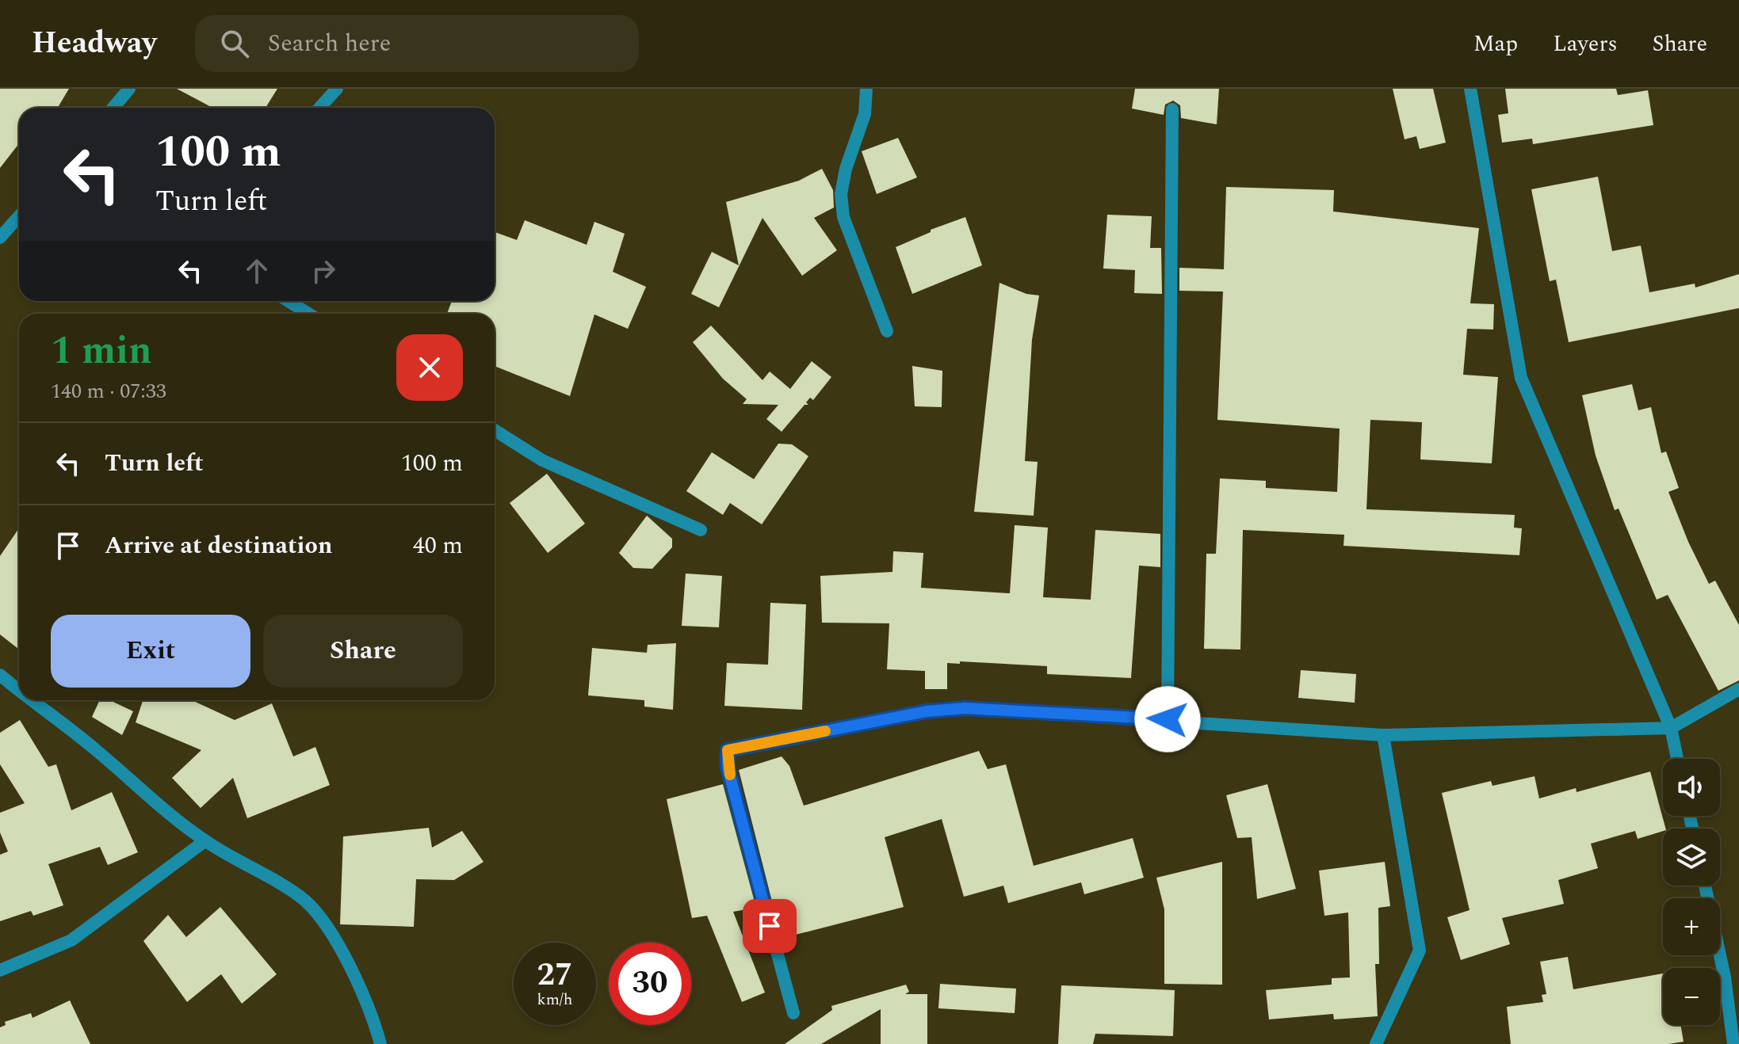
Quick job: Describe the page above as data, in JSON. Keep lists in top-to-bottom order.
{
  "page": {
    "header": "Headway",
    "search": "Search here",
    "nav": ["Map", "Layers", "Share"],
    "turn": ["100 m", "Turn left"],
    "heading": ["1 min", "140 m · 07:33"],
    "list": [
      {
        "name": "Turn left",
        "value": "100 m"
      },
      {
        "name": "Arrive at destination",
        "value": "40 m"
      }
    ],
    "buttons": ["Exit", "Share"],
    "map_buttons": ["+", "−"],
    "speed": "27 km/h",
    "limit": "30"
  }
}
